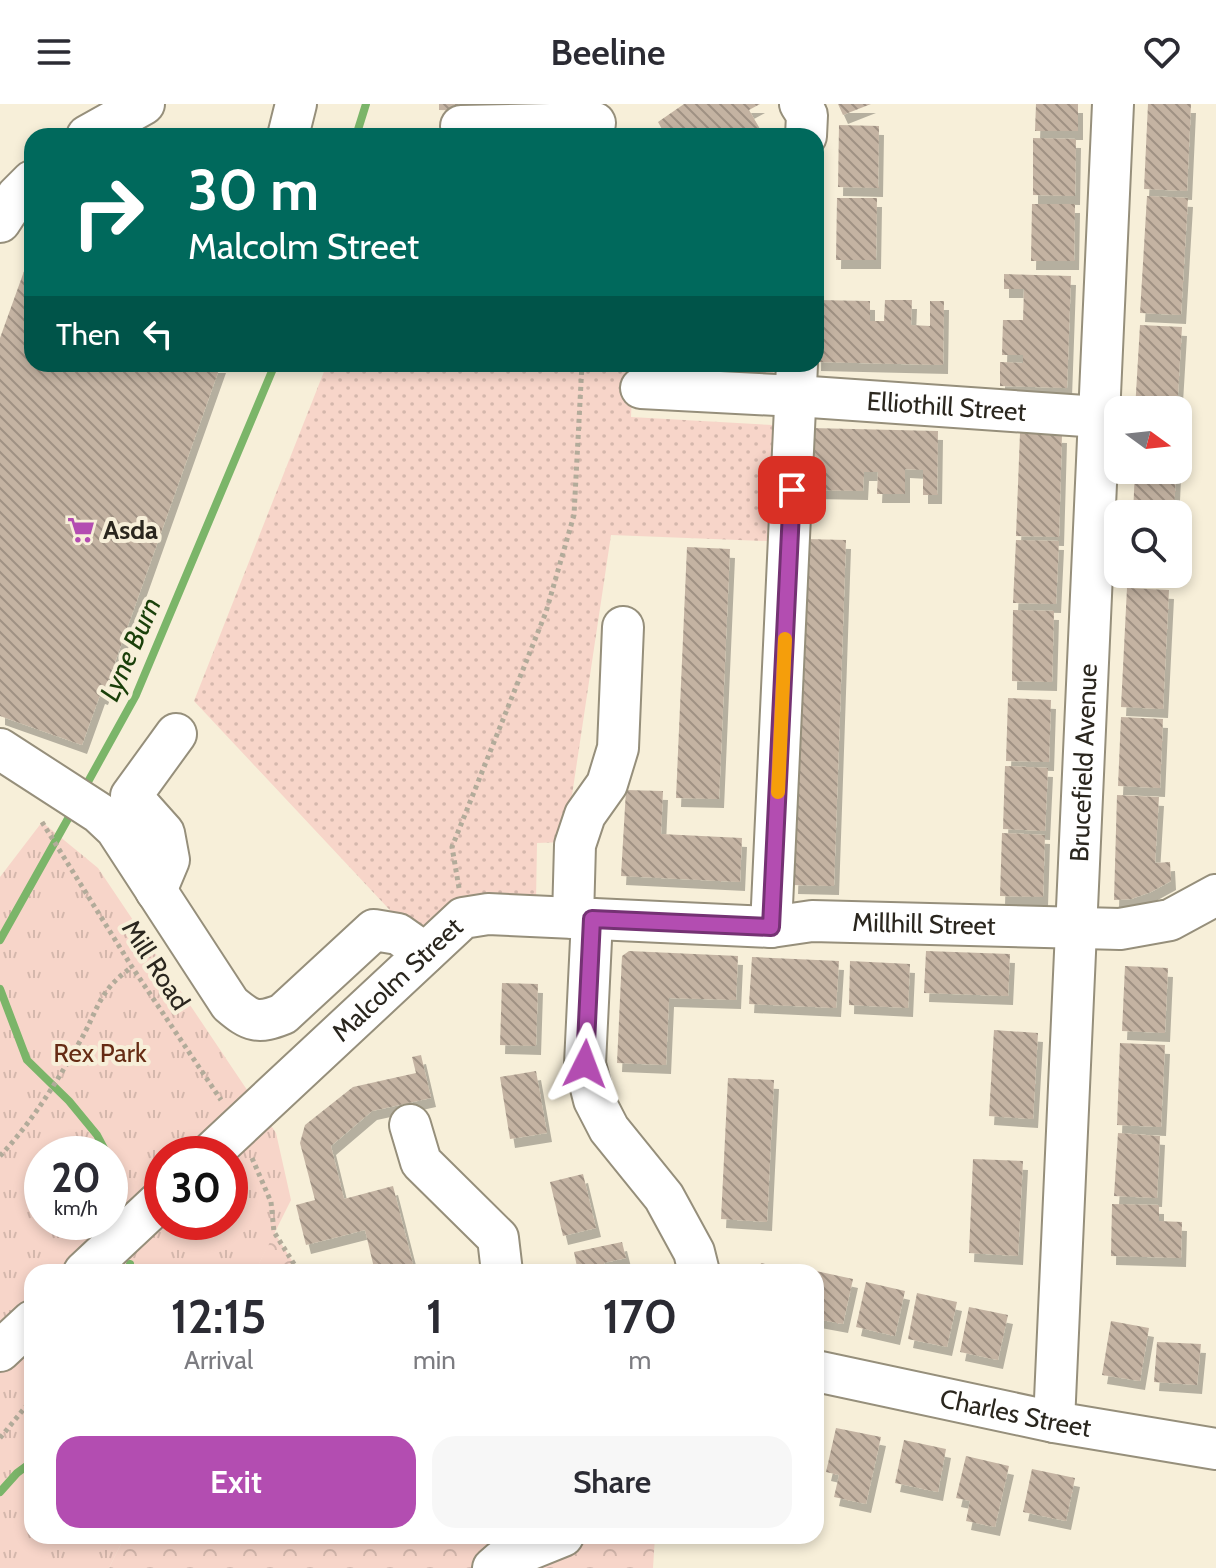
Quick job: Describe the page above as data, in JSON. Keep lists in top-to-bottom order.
{
  "streets": {
    "street": [
      "Elliothill Street",
      "Brucefield Avenue",
      "Millhill Street",
      "Malcolm Street",
      "Charles Street"
    ],
    "path": ["Mill Road"]
  },
  "crossings": [
    ["Elliothill Street", "Brucefield Avenue"],
    ["Brucefield Avenue", "Millhill Street"],
    ["Brucefield Avenue", "Charles Street"],
    ["Millhill Street", "Malcolm Street"],
    ["Mill Road", "Malcolm Street"]
  ],
  "water": ["Lyne Burn"],
  "parks": ["Rex Park"],
  "places": {
    "supermarket": ["Asda"]
  },
  "north": "right",
  "page": {
    "header": "Beeline",
    "turn": ["30 m", "Malcolm Street"],
    "then": "Then",
    "speed": "20 km/h",
    "limit": "30",
    "eta": [
      "12:15",
      "Arrival",
      "1",
      "min",
      "170",
      "m"
    ],
    "buttons": ["Exit", "Share"]
  }
}
